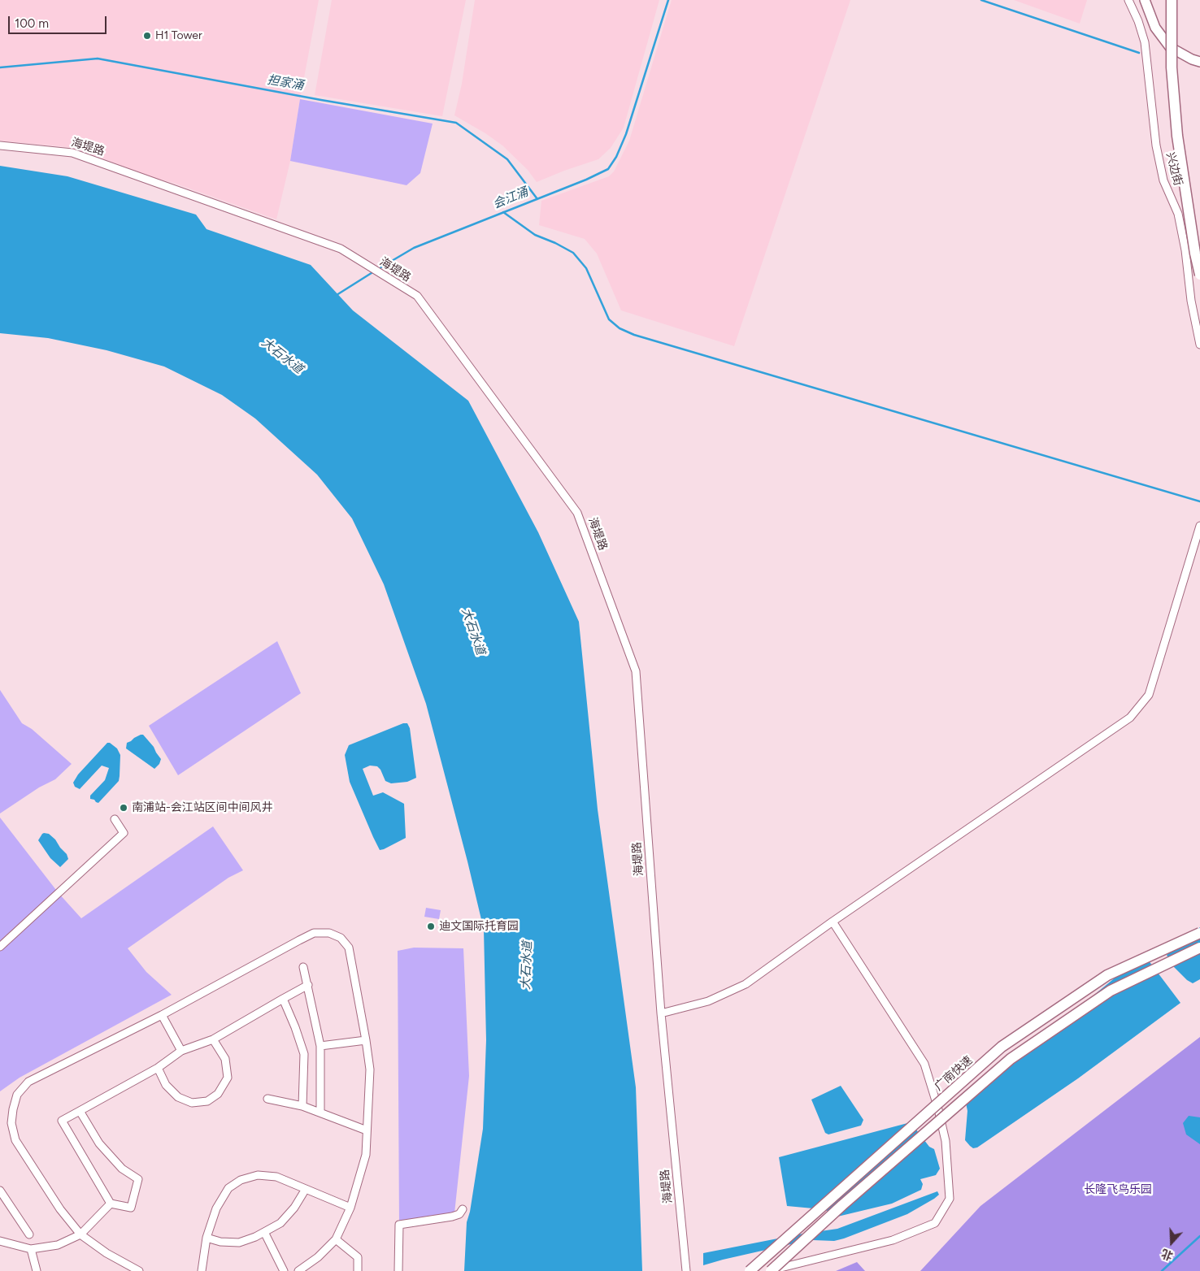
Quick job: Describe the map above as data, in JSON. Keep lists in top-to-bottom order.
{
  "streets": {
    "highway": ["广南快速"],
    "street": ["海堤路", "兴边街"]
  },
  "water": ["担家涌", "会江涌", "大石水道"],
  "parks": ["长隆飞鸟乐园"],
  "places": ["H1 Tower", "南浦站-会江站区间中间风井", "迪文国际托育园"],
  "scale_bar": "100 m",
  "north": "bottom"
}
